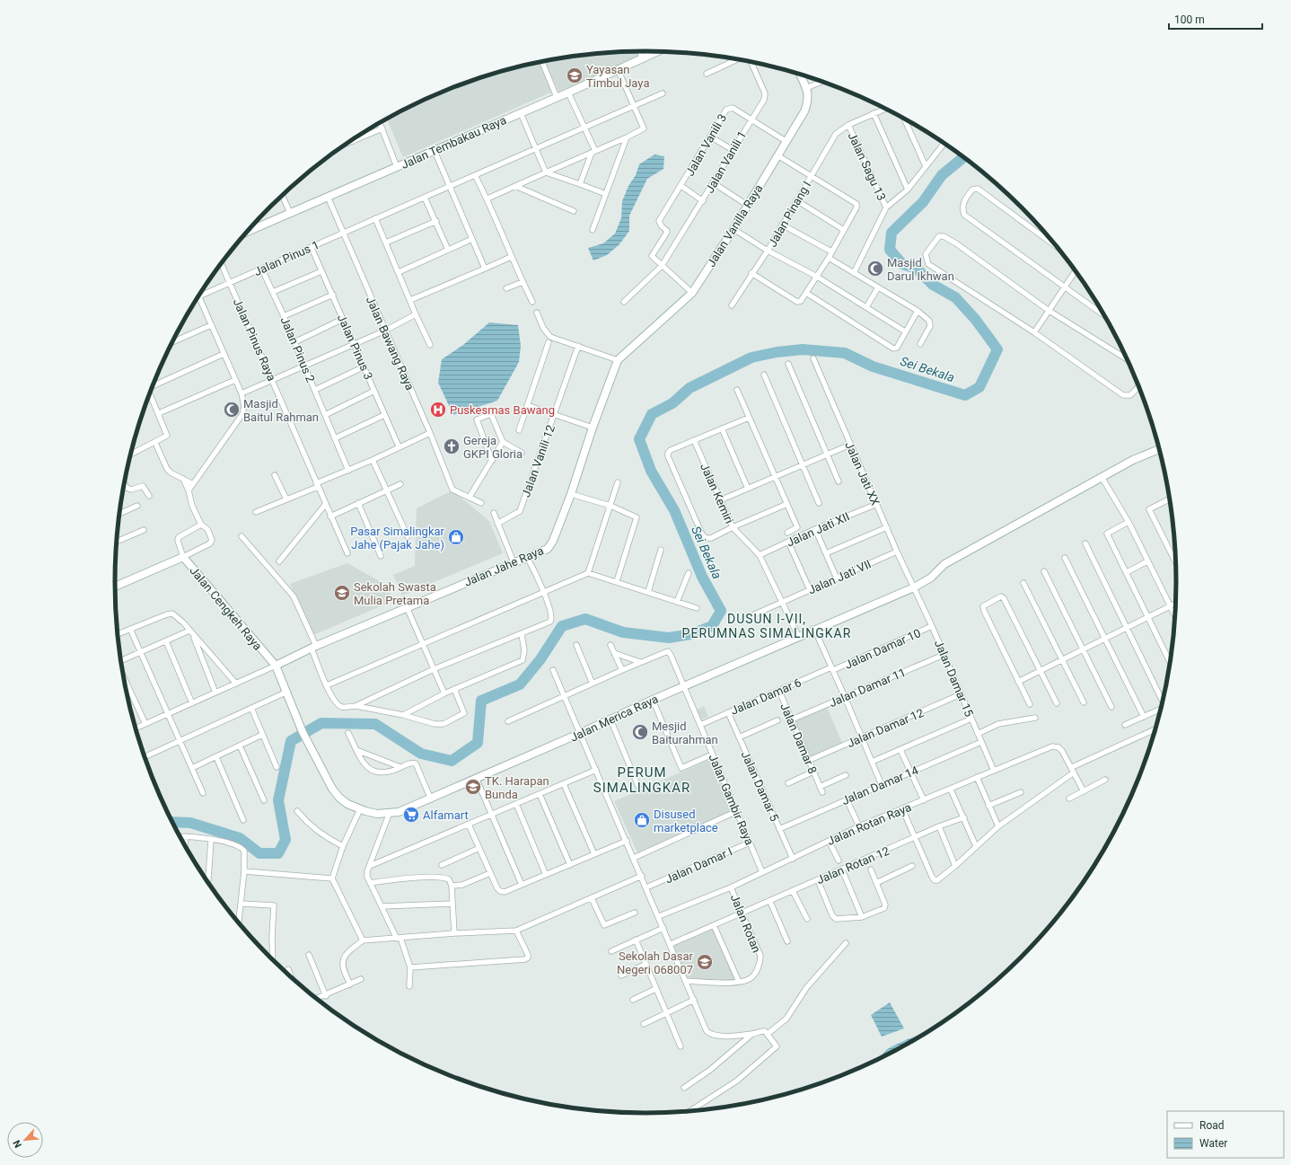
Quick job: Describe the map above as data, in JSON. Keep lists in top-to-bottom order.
{
  "streets": {
    "street": [
      "Jalan Tembakau Raya",
      "Jalan Vanili 3",
      "Jalan Vanili 1",
      "Jalan Sagu 13",
      "Jalan Pinang I",
      "Jalan Vanilla Raya",
      "Jalan Pinus 1",
      "Jalan Pinus Raya",
      "Jalan Bawang Raya",
      "Jalan Pinus 3",
      "Jalan Pinus 2",
      "Jalan Vanili 12",
      "Jalan Jati XX",
      "Jalan Kemiri",
      "Jalan Jati XII",
      "Jalan Jahe Raya",
      "Jalan Jati VII",
      "Jalan Cengkeh Raya",
      "Jalan Damar 10",
      "Jalan Damar 15",
      "Jalan Damar 11",
      "Jalan Damar 6",
      "Jalan Merica Raya",
      "Jalan Damar 12",
      "Jalan Damar 8",
      "Jalan Damar 14",
      "Jalan Damar 5",
      "Jalan Gambir Raya",
      "Jalan Rotan Raya",
      "Jalan Damar I",
      "Jalan Rotan 12",
      "Jalan Rotan"
    ]
  },
  "crossings": [
    ["Jalan Tembakau Raya", "Jalan Bawang Raya"],
    ["Jalan Vanili 3", "Jalan Vanili 1"],
    ["Jalan Vanili 3", "Jalan Vanilla Raya"],
    ["Jalan Sagu 13", "Jalan Pinang I"],
    ["Jalan Vanilla Raya", "Jalan Jahe Raya"],
    ["Jalan Pinus 1", "Jalan Pinus Raya"],
    ["Jalan Pinus 1", "Jalan Bawang Raya"],
    ["Jalan Pinus 1", "Jalan Pinus 3"],
    ["Jalan Pinus 1", "Jalan Pinus 2"],
    ["Jalan Jati XX", "Jalan Jati XII"],
    ["Jalan Jati XX", "Jalan Jati VII"],
    ["Jalan Jati XX", "Jalan Damar 15"],
    ["Jalan Jati XX", "Jalan Merica Raya"],
    ["Jalan Kemiri", "Jalan Jati XII"],
    ["Jalan Kemiri", "Jalan Jati VII"],
    ["Jalan Kemiri", "Jalan Merica Raya"],
    ["Jalan Jahe Raya", "Jalan Cengkeh Raya"],
    ["Jalan Cengkeh Raya", "Jalan Merica Raya"],
    ["Jalan Damar 10", "Jalan Damar 15"],
    ["Jalan Damar 10", "Jalan Damar 6"],
    ["Jalan Damar 15", "Jalan Damar 11"],
    ["Jalan Damar 15", "Jalan Merica Raya"],
    ["Jalan Damar 15", "Jalan Damar 12"],
    ["Jalan Damar 15", "Jalan Damar 14"],
    ["Jalan Damar 15", "Jalan Rotan Raya"],
    ["Jalan Damar 11", "Jalan Damar 8"],
    ["Jalan Damar 6", "Jalan Damar 8"],
    ["Jalan Damar 6", "Jalan Damar 5"],
    ["Jalan Damar 6", "Jalan Gambir Raya"],
    ["Jalan Merica Raya", "Jalan Gambir Raya"],
    ["Jalan Damar 12", "Jalan Damar 8"],
    ["Jalan Damar 14", "Jalan Damar 5"],
    ["Jalan Damar 5", "Jalan Rotan Raya"],
    ["Jalan Gambir Raya", "Jalan Rotan Raya"],
    ["Jalan Gambir Raya", "Jalan Damar I"],
    ["Jalan Rotan Raya", "Jalan Rotan"],
    ["Jalan Rotan 12", "Jalan Rotan"]
  ],
  "districts": ["DUSUN I-VII, PERUMNAS SIMALINGKAR", "PERUM SIMALINGKAR"],
  "water": ["Sei Bekala"],
  "places": {
    "school or university": [
      "Yayasan Timbul Jaya",
      "Sekolah Swasta Mulia Pretama",
      "TK. Harapan Bunda",
      "Sekolah Dasar Negeri 068007"
    ],
    "mosque": ["Masjid Darul Ikhwan", "Masjid Baitul Rahman", "Mesjid Baiturahman"],
    "hospital": ["Puskesmas Bawang"],
    "church": ["Gereja GKPI Gloria"],
    "shop": ["Pasar Simalingkar Jahe (Pajak Jahe)", "Disused marketplace"],
    "supermarket": ["Alfamart"]
  },
  "legend": ["Road", "Water"],
  "scale_bar": "100 m",
  "north": "bottom left"
}
